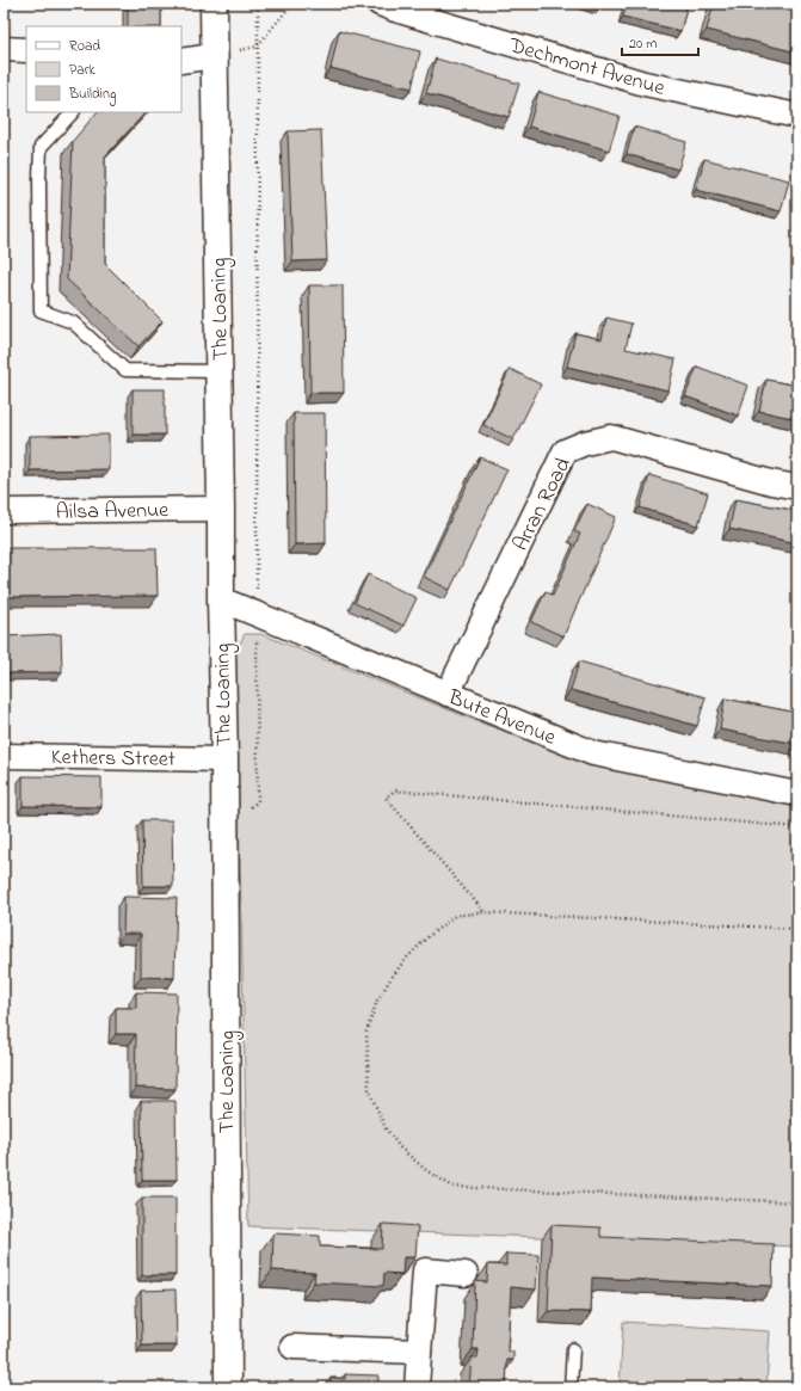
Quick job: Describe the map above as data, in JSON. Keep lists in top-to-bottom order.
{
  "streets": {
    "street": [
      "Dechmont Avenue",
      "The Loaning",
      "Arran Road",
      "Ailsa Avenue",
      "Bute Avenue",
      "Kethers Street"
    ]
  },
  "crossings": [
    ["The Loaning", "Ailsa Avenue"],
    ["The Loaning", "Bute Avenue"],
    ["The Loaning", "Kethers Street"],
    ["Arran Road", "Bute Avenue"]
  ],
  "legend": ["Road", "Park", "Building"],
  "scale_bar": "20 m"
}
